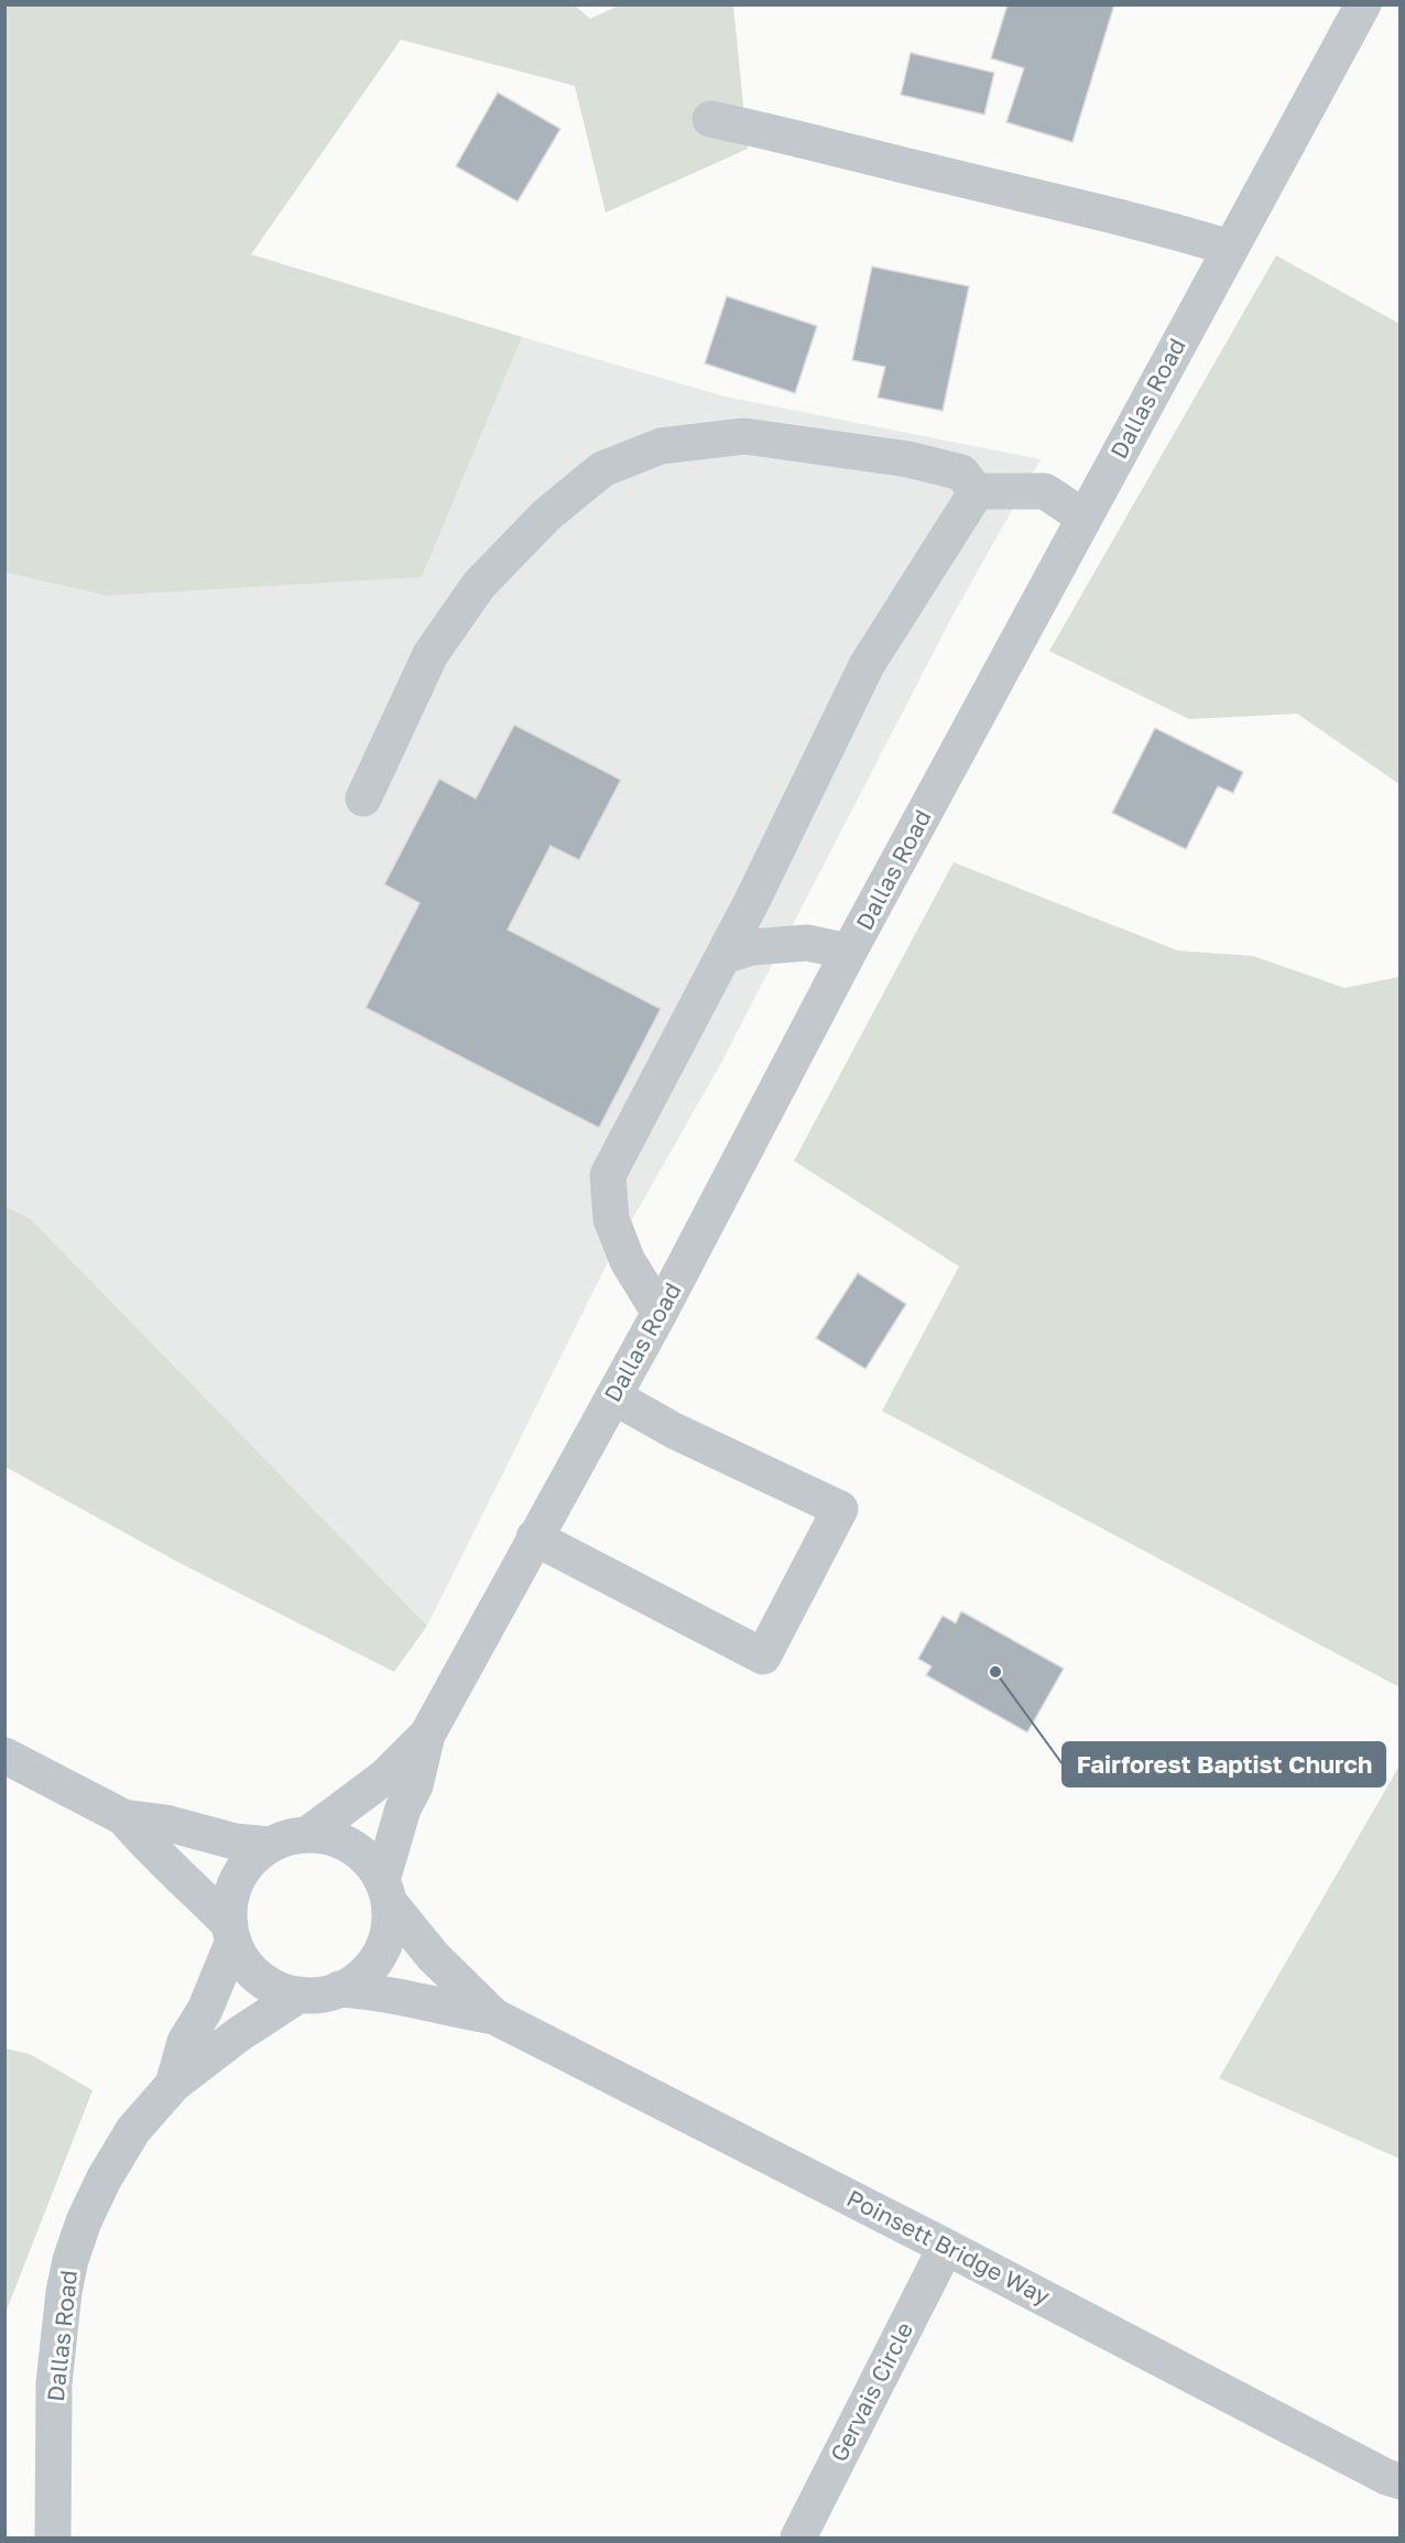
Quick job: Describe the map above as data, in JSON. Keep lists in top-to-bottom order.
{
  "streets": {
    "street": ["Dallas Road", "Poinsett Bridge Way", "Gervais Circle"]
  },
  "crossings": [
    ["Dallas Road", "Poinsett Bridge Way"],
    ["Poinsett Bridge Way", "Gervais Circle"]
  ],
  "places": ["Fairforest Baptist Church"]
}
